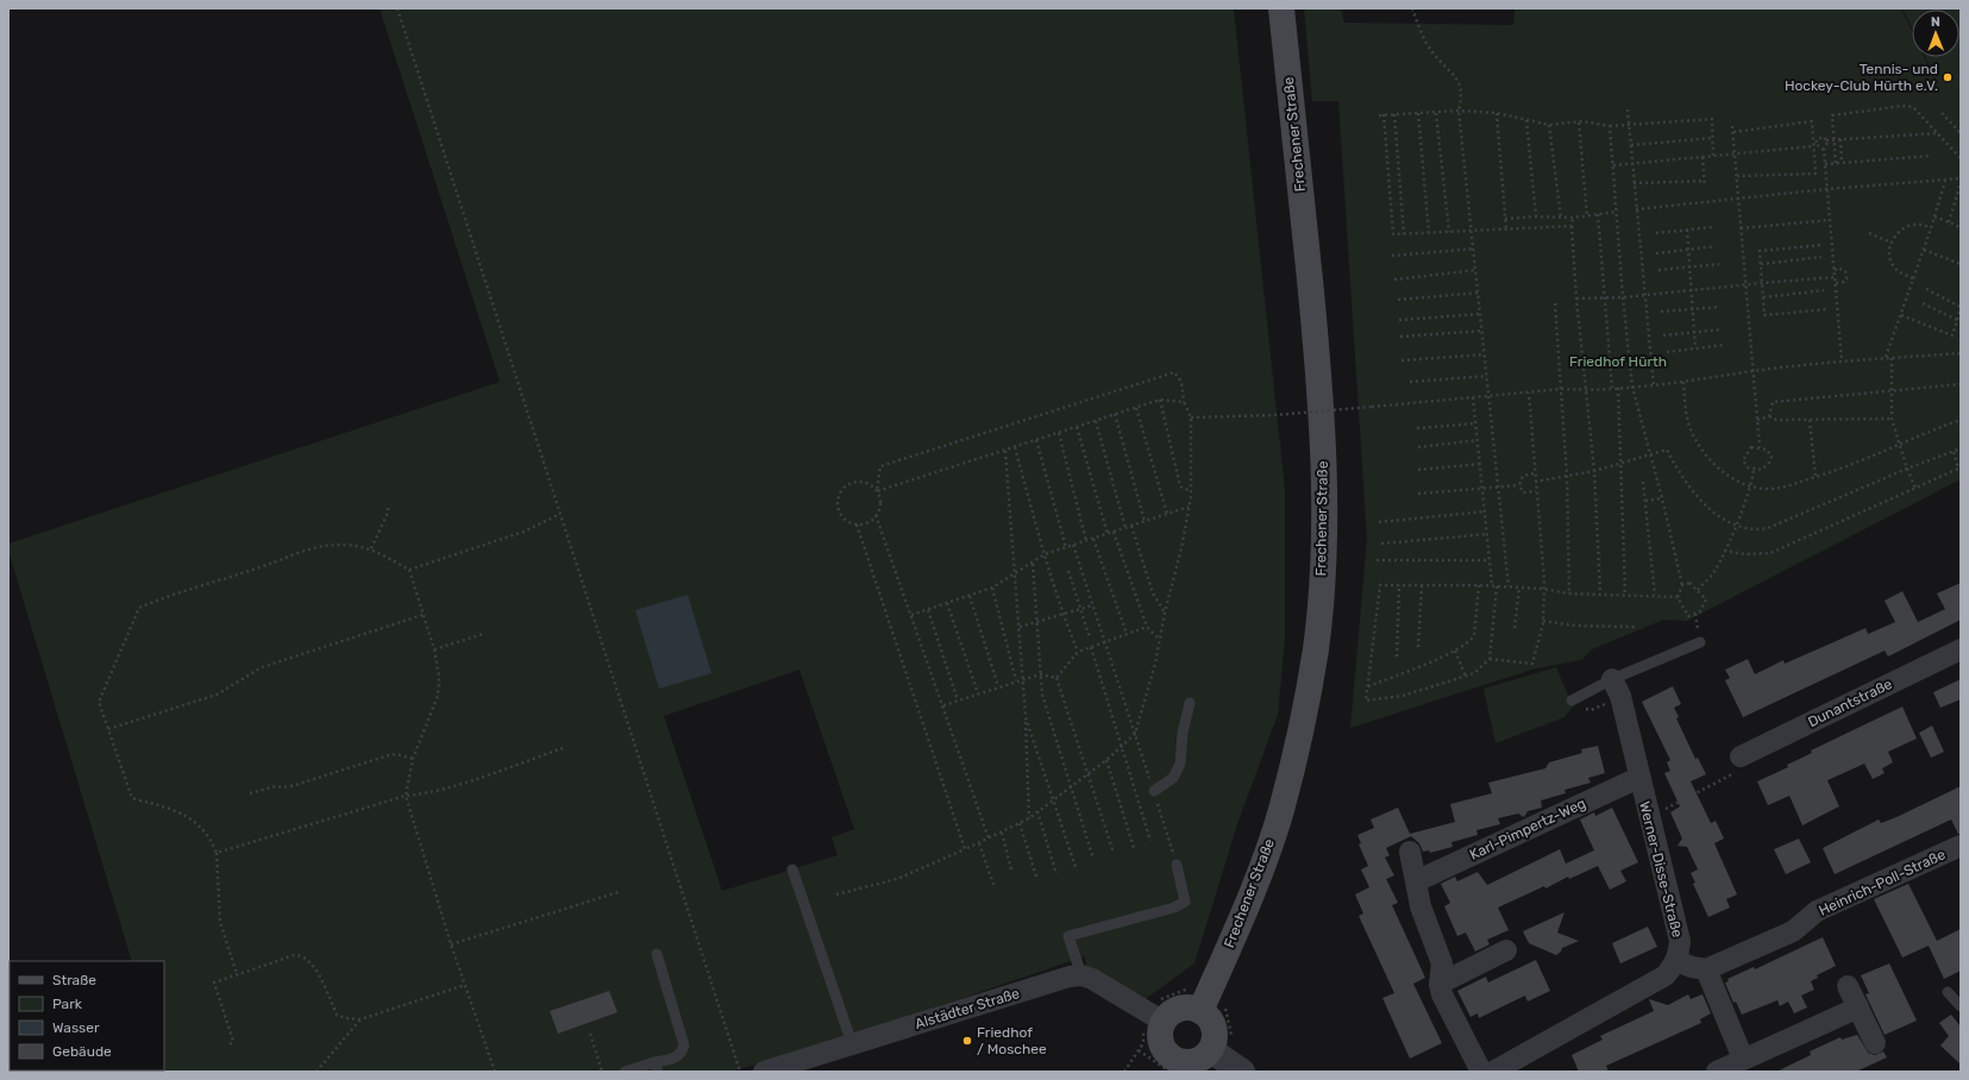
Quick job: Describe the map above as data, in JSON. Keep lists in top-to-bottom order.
{
  "streets": {
    "main road": ["Frechener Straße"],
    "street": [
      "Dunantstraße",
      "Karl-Pimpertz-Weg",
      "Werner-Disse-Straße",
      "Heinrich-Poll-Straße",
      "Alstädter Straße"
    ]
  },
  "crossings": [
    ["Karl-Pimpertz-Weg", "Werner-Disse-Straße"]
  ],
  "parks": ["Friedhof Hürth"],
  "places": ["Tennis- und Hockey-Club Hürth e.V.", "Friedhof / Moschee"],
  "legend": [
    "Straße",
    "Park",
    "Wasser",
    "Gebäude"
  ],
  "north": "top"
}
